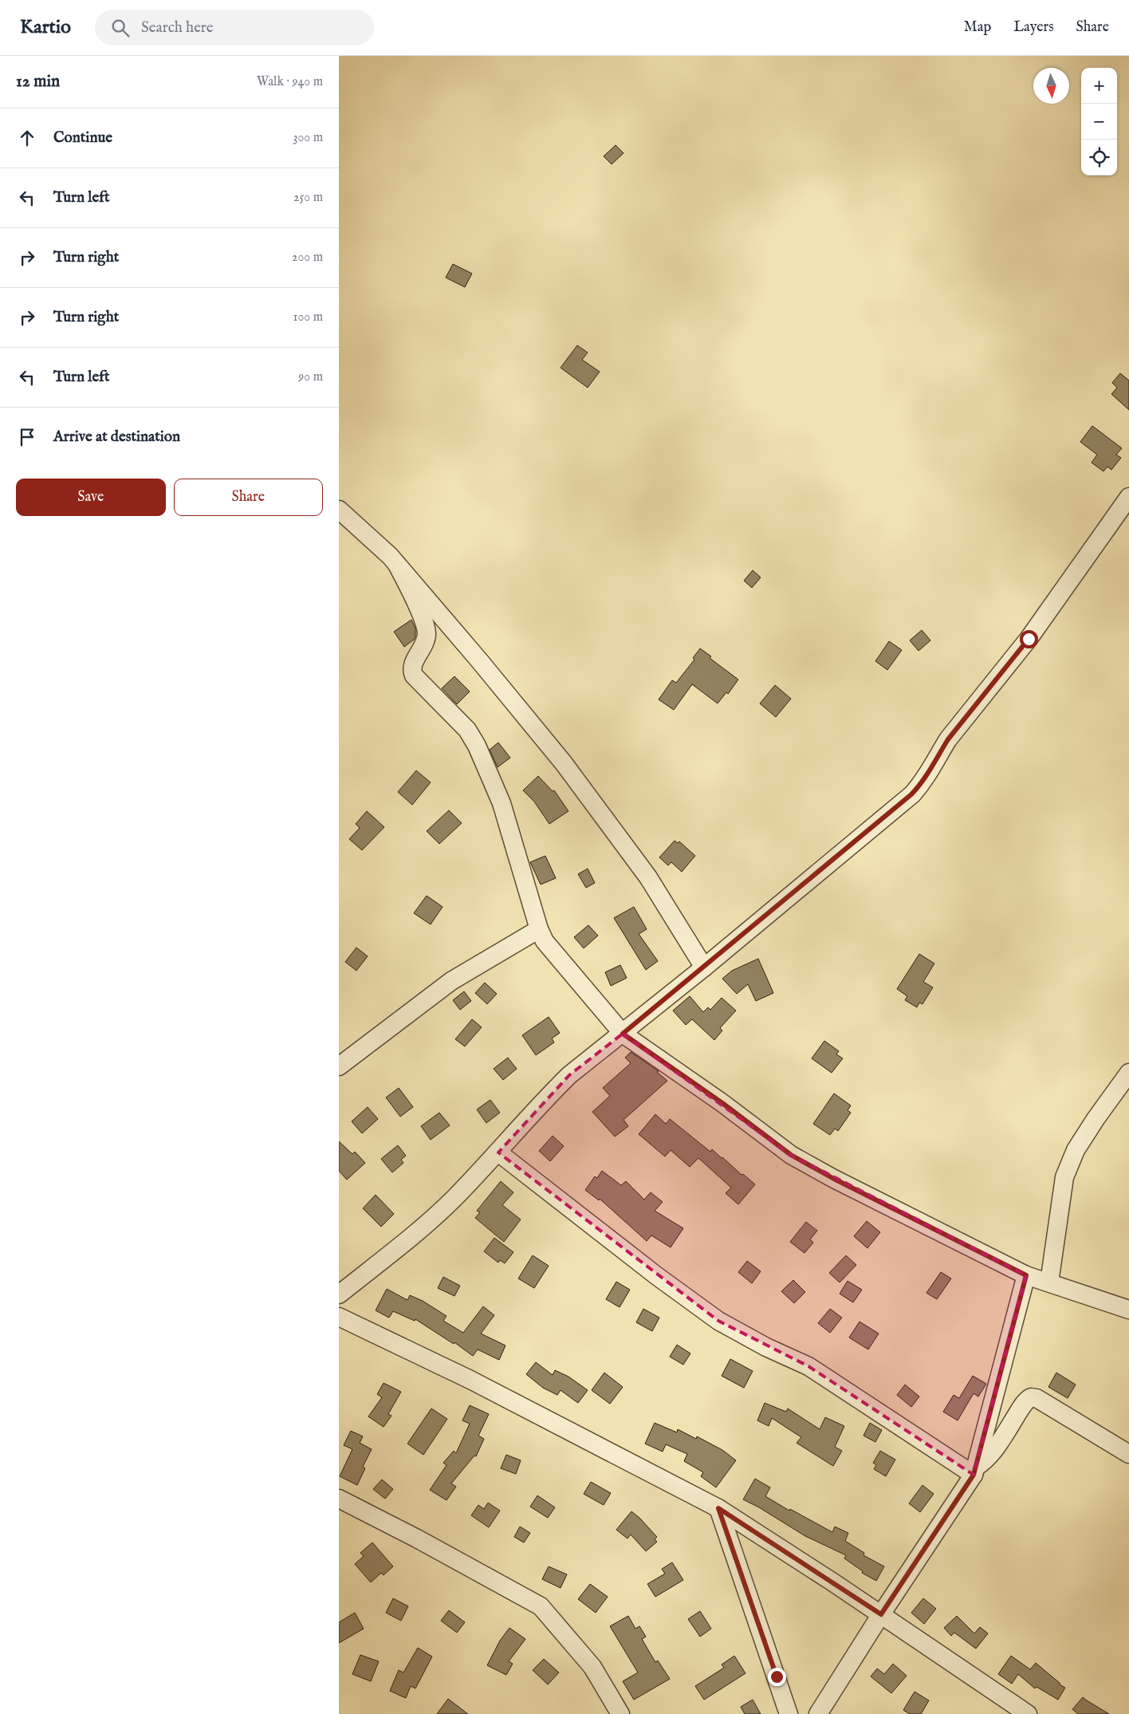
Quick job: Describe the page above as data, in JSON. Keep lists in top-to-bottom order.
{
  "north": "bottom",
  "page": {
    "header": "Kartio",
    "search": "Search here",
    "nav": ["Map", "Layers", "Share"],
    "heading": ["12 min", "Walk · 940 m"],
    "map_buttons": ["+", "−"],
    "list": [
      ["Continue", "300 m"],
      ["Turn left", "250 m"],
      ["Turn right", "200 m"],
      ["Turn right", "100 m"],
      ["Turn left", "90 m"],
      "Arrive at destination"
    ],
    "buttons": ["Save", "Share"]
  }
}
